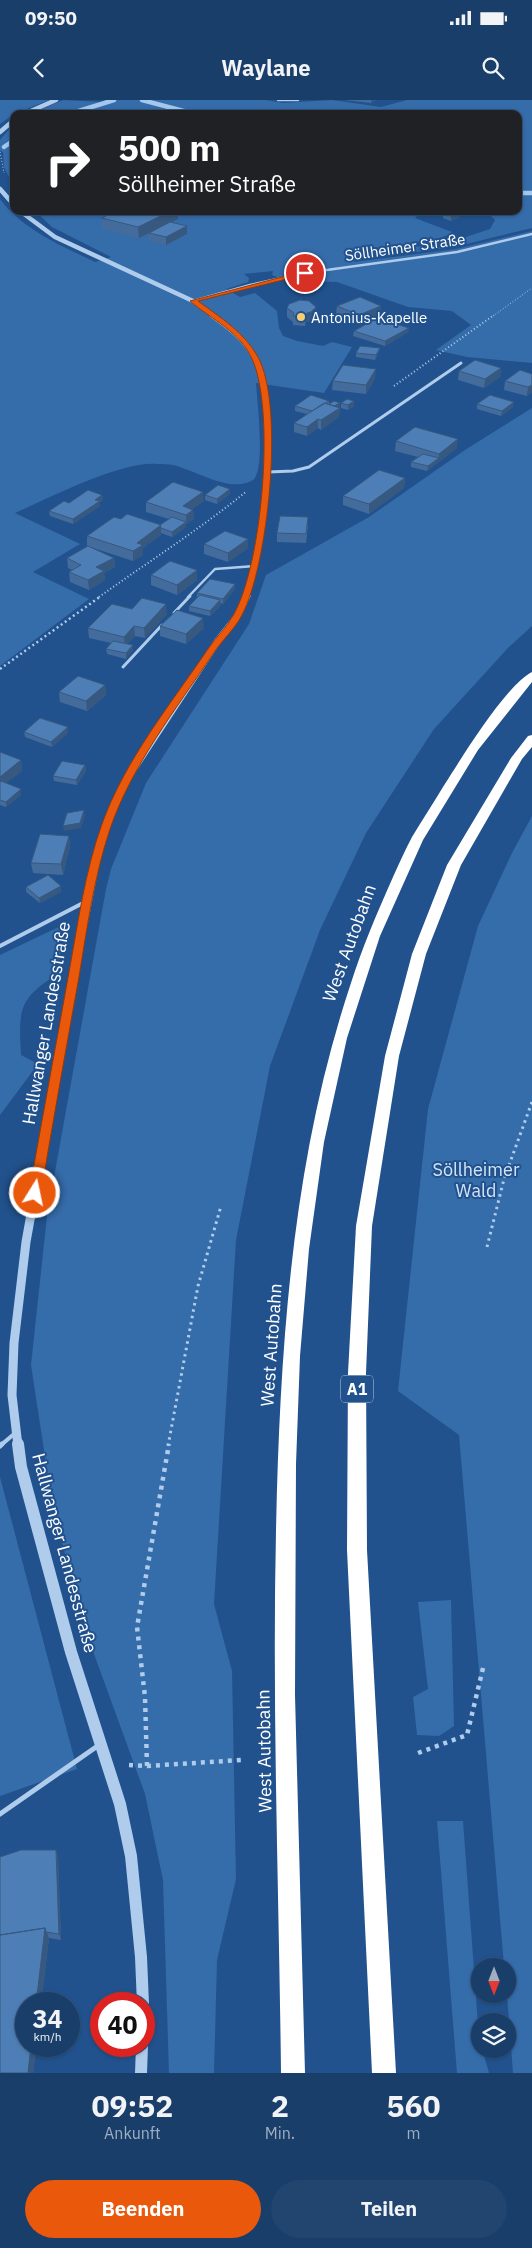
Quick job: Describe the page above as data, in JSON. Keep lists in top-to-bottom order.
{
  "streets": {
    "highway": ["West Autobahn", "A1"],
    "street": ["Söllheimer Straße", "Hallwanger Landesstraße"]
  },
  "crossings": [
    ["Söllheimer Straße", "Hallwanger Landesstraße"]
  ],
  "parks": ["Söllheimer Wald"],
  "places": ["Antonius-Kapelle"],
  "north": "bottom",
  "page": {
    "status": "09:50",
    "header": "Waylane",
    "turn": ["500 m", "Söllheimer Straße"],
    "speed": "34 km/h",
    "limit": "40",
    "eta": [
      "09:52",
      "Ankunft",
      "2",
      "Min.",
      "560",
      "m"
    ],
    "buttons": ["Beenden", "Teilen"]
  }
}
